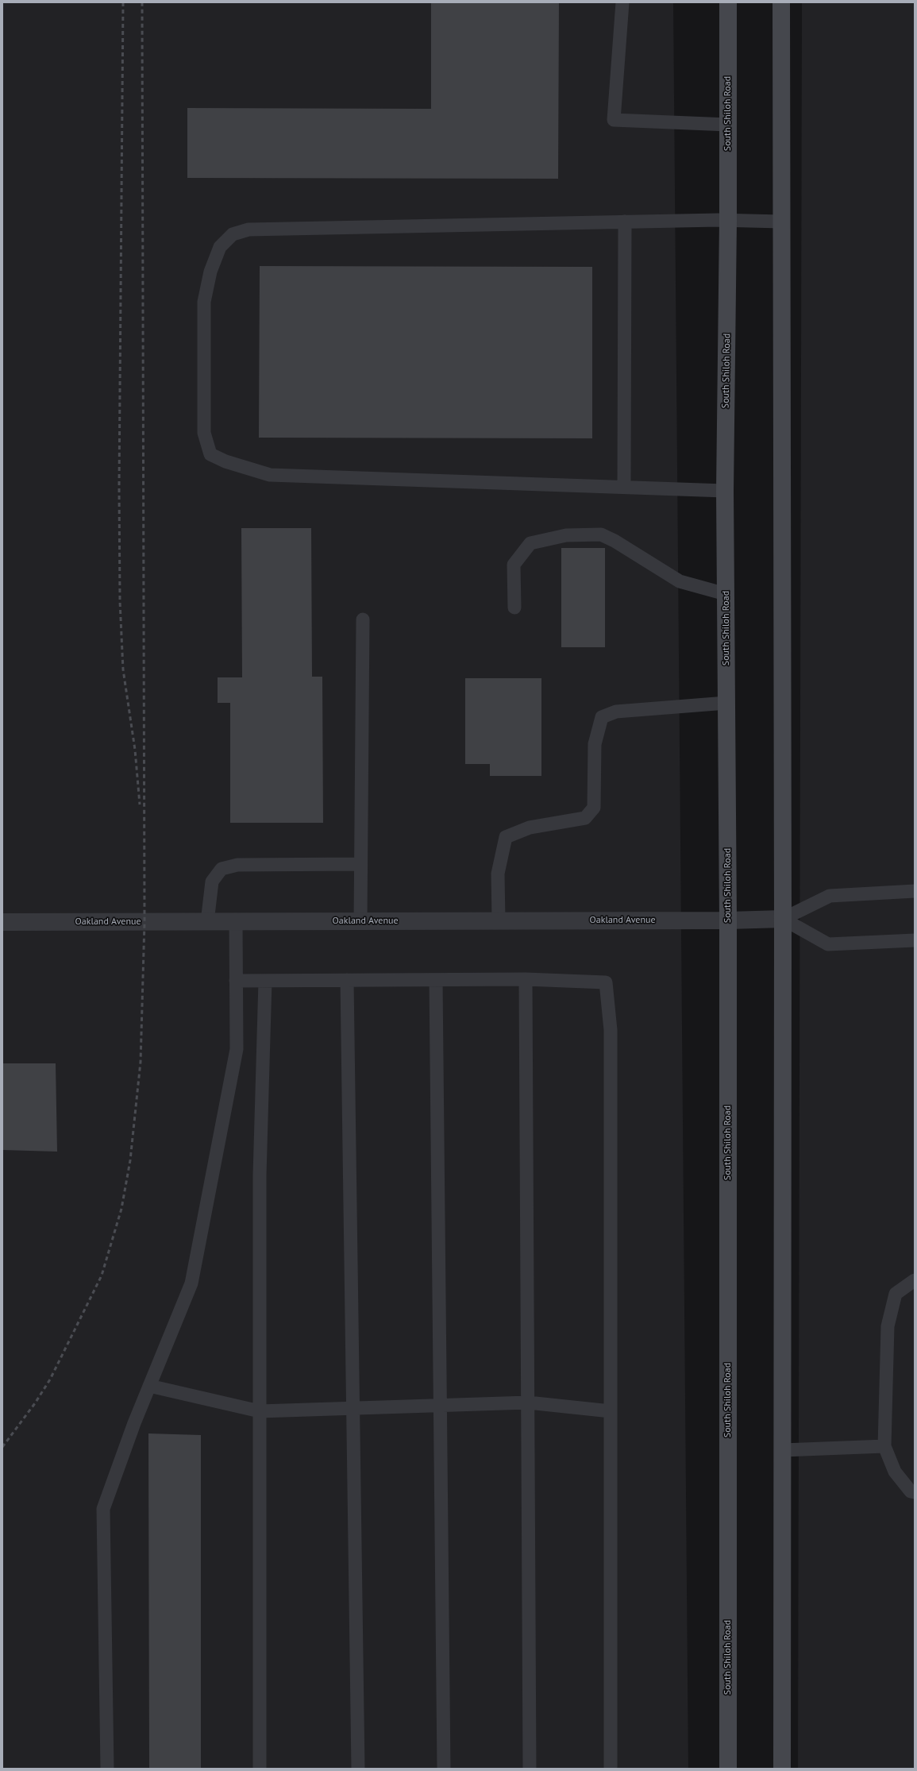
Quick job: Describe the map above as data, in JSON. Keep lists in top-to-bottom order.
{
  "streets": {
    "main road": ["South Shiloh Road"],
    "street": ["Oakland Avenue"]
  },
  "crossings": [
    ["South Shiloh Road", "Oakland Avenue"]
  ]
}
